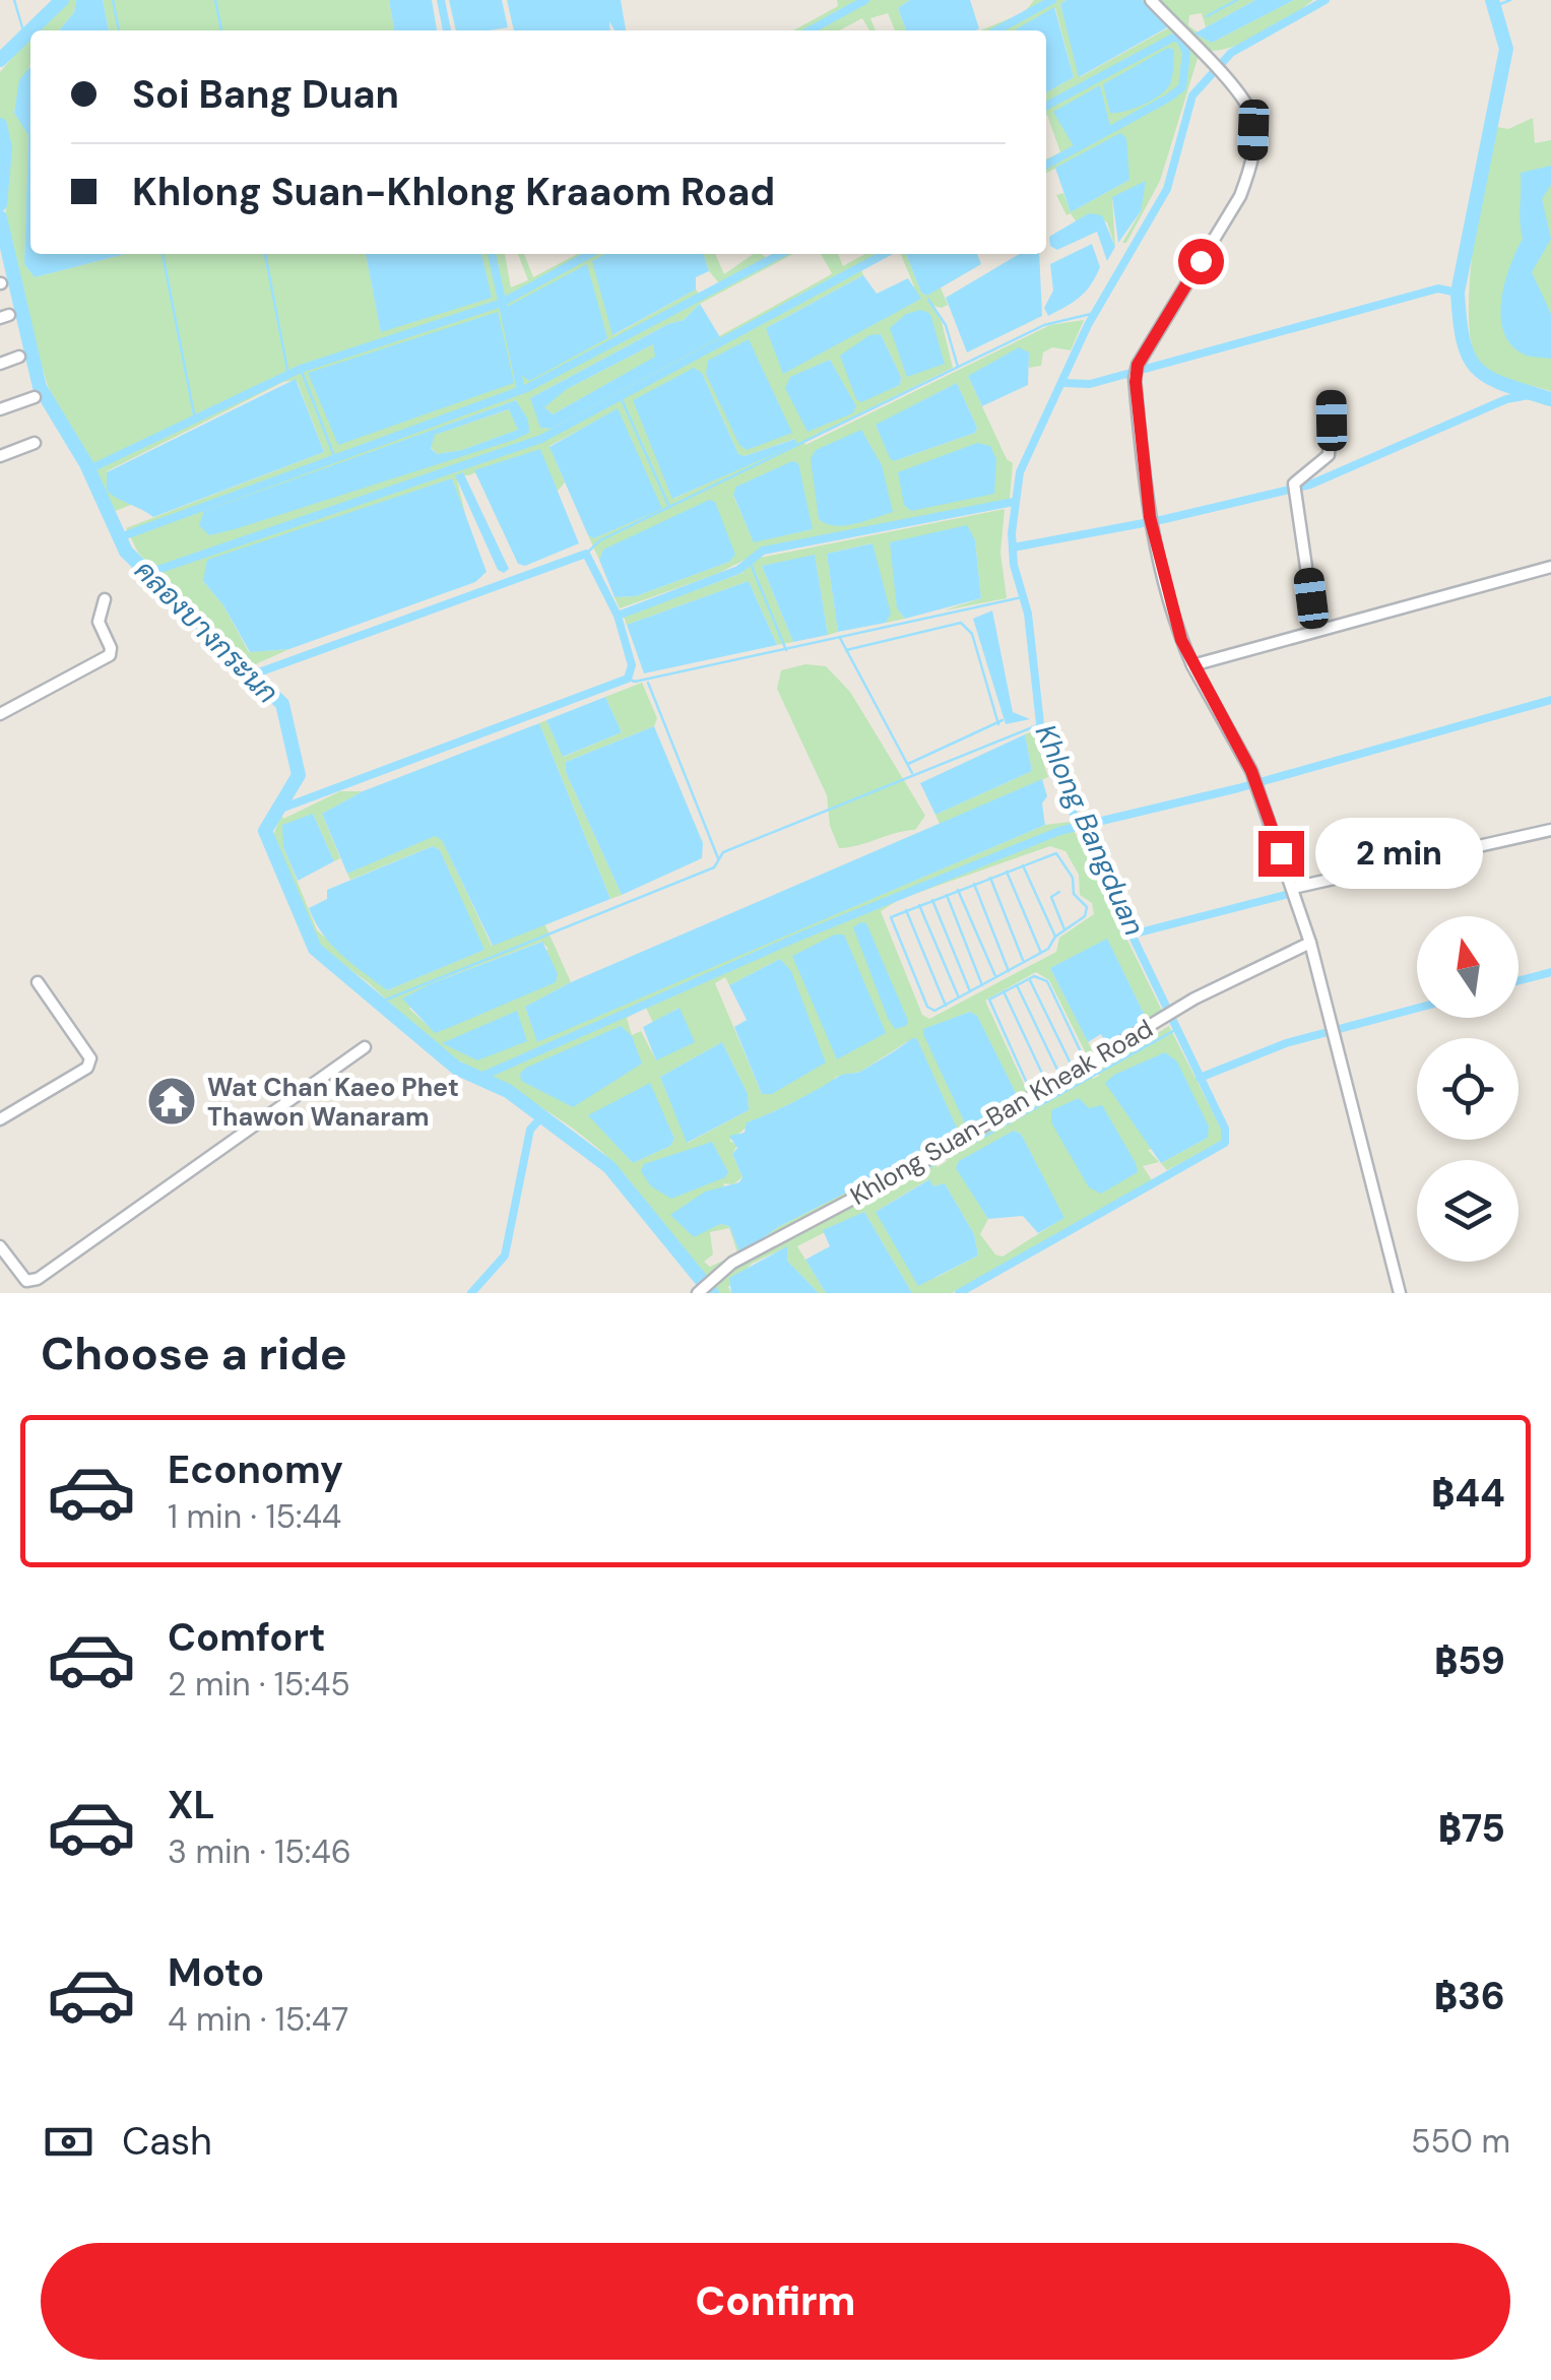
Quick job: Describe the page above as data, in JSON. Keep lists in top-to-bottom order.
{
  "streets": {
    "street": ["Khlong Suan-Ban Kheak Road"]
  },
  "water": ["คลองบางกระนก", "Khlong Bangduan"],
  "places": {
    "temple": ["Wat Chan Kaeo Phet Thawon Wanaram"]
  },
  "north": "top",
  "page": {
    "banner": ["Soi Bang Duan", "Khlong Suan-Khlong Kraaom Road"],
    "bubble": "2 min",
    "heading": "Choose a ride",
    "list": [
      {
        "name": "Economy",
        "note": "1 min · 15:44",
        "value": "฿44"
      },
      {
        "name": "Comfort",
        "note": "2 min · 15:45",
        "value": "฿59"
      },
      {
        "name": "XL",
        "note": "3 min · 15:46",
        "value": "฿75"
      },
      {
        "name": "Moto",
        "note": "4 min · 15:47",
        "value": "฿36"
      }
    ],
    "pay": ["Cash", "550 m"],
    "buttons": "Confirm"
  }
}
